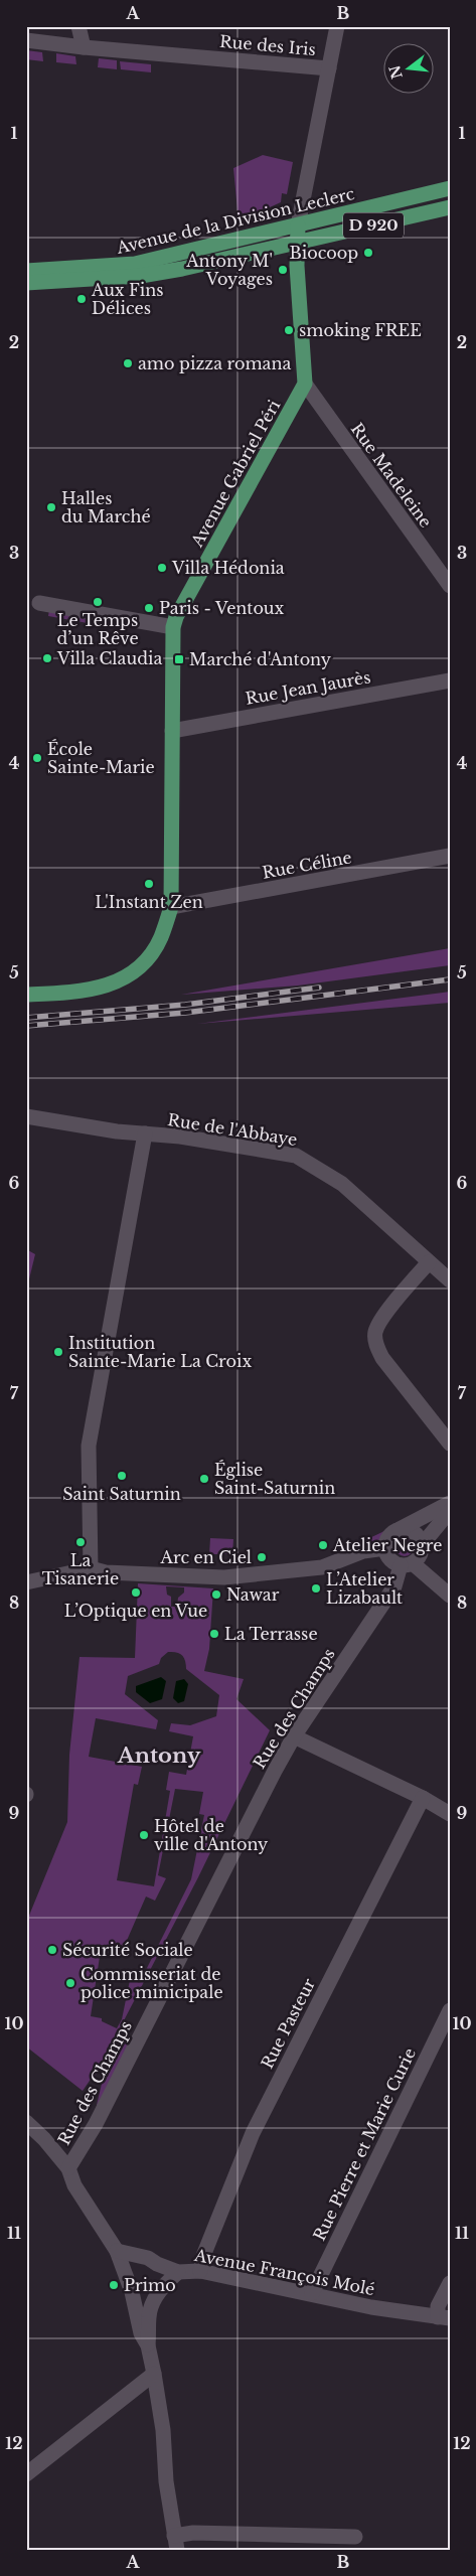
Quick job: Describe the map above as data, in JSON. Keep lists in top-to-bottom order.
{
  "streets": {
    "main road": ["Avenue de la Division Leclerc", "D 920", "Avenue Gabriel Péri"],
    "street": [
      "Rue des Iris",
      "Rue Madeleine",
      "Rue Jean Jaurès",
      "Rue Céline",
      "Rue de l'Abbaye",
      "Rue des Champs",
      "Rue Pasteur",
      "Rue Pierre et Marie Curie",
      "Avenue François Molé"
    ]
  },
  "crossings": [
    ["Avenue Gabriel Péri", "Rue Madeleine"],
    ["Avenue Gabriel Péri", "Rue Jean Jaurès"],
    ["Avenue Gabriel Péri", "Rue Céline"],
    ["Rue Pasteur", "Avenue François Molé"],
    ["Rue Pierre et Marie Curie", "Avenue François Molé"]
  ],
  "districts": ["Antony"],
  "places": {
    "other": [
      "Biocoop",
      "Antony M' Voyages",
      "Aux Fins Délices",
      "smoking FREE",
      "amo pizza romana",
      "Halles du Marché",
      "Villa Hédonia",
      "Le Temps d’un Rêve",
      "Paris - Ventoux",
      "Villa Claudia",
      "École Sainte-Marie",
      "L'Instant Zen",
      "Institution Sainte-Marie La Croix",
      "Saint Saturnin",
      "Église Saint-Saturnin",
      "La Tisanerie",
      "Atelier Negre",
      "Arc en Ciel",
      "L’Atelier Lizabault",
      "L’Optique en Vue",
      "Nawar",
      "La Terrasse",
      "Hôtel de ville d'Antony",
      "Sécurité Sociale",
      "Commisseriat de police minicipale",
      "Primo"
    ],
    "transit": ["Marché d'Antony"]
  },
  "north": "left",
  "grid": {
    "columns": ["A", "B"],
    "rows": [
      "1",
      "2",
      "3",
      "4",
      "5",
      "6",
      "7",
      "8",
      "9",
      "10",
      "11",
      "12"
    ]
  }
}
